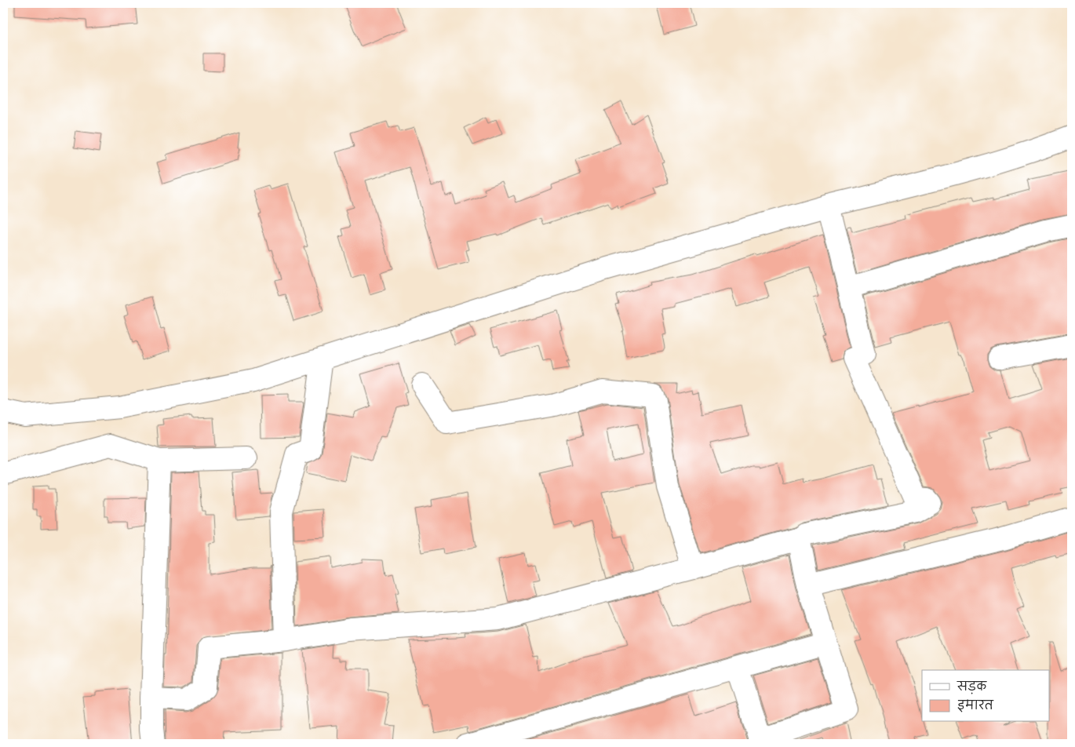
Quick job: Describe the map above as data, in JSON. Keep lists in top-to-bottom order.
{
  "legend": ["सड़क", "इमारत"]
}
